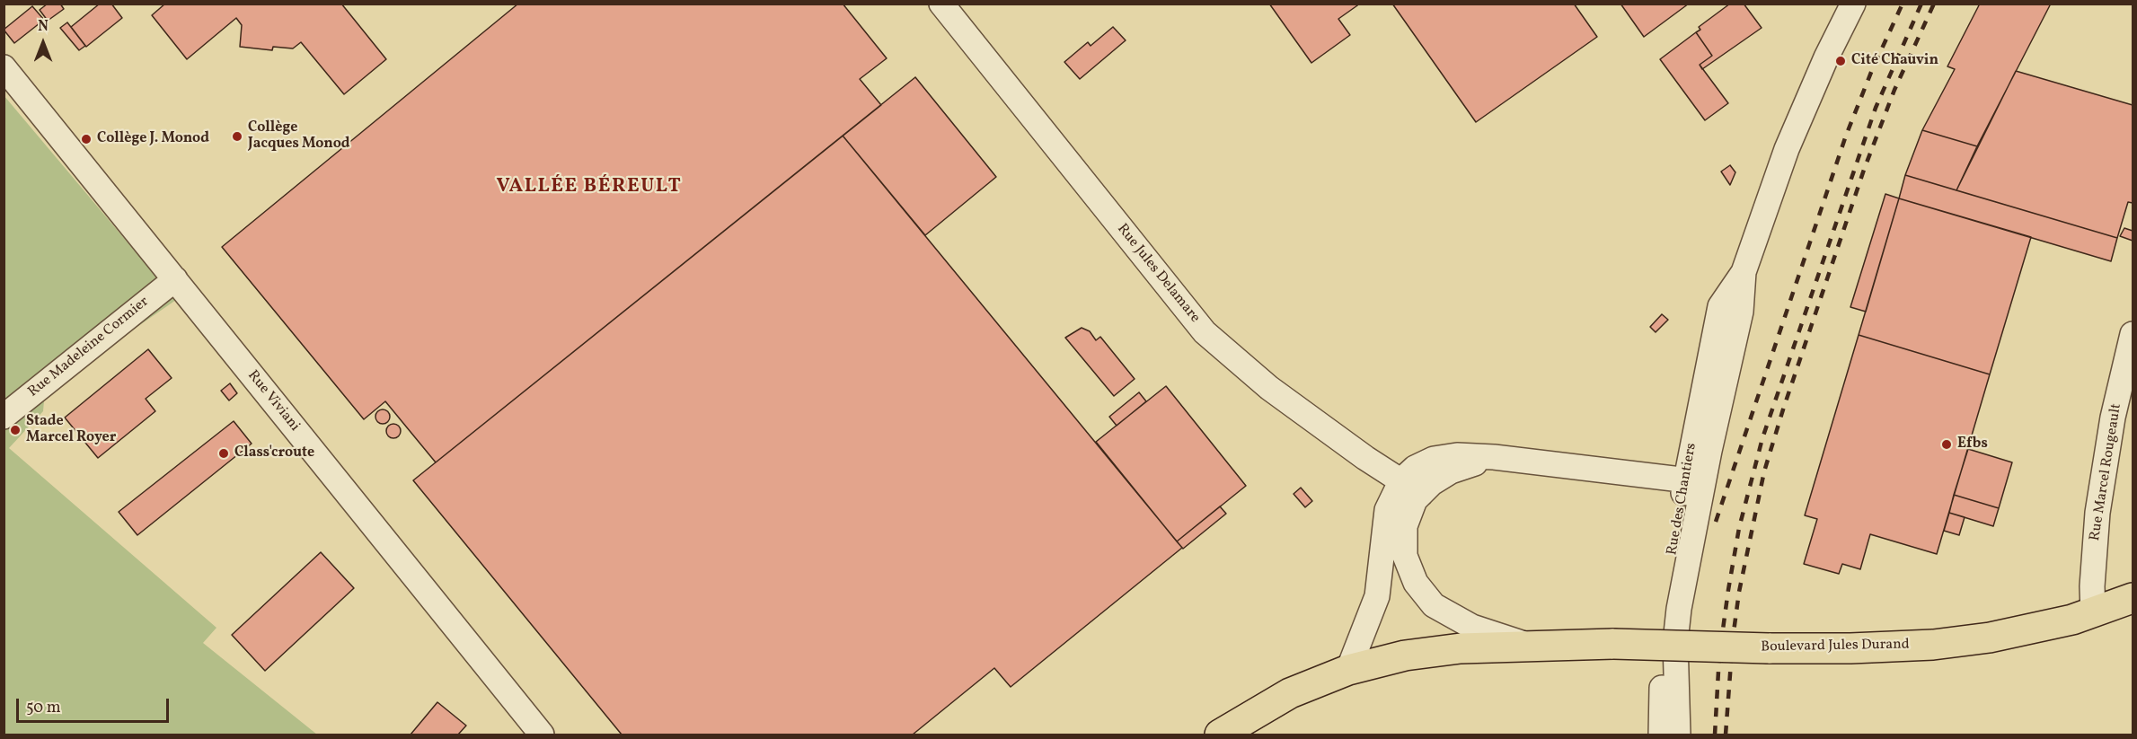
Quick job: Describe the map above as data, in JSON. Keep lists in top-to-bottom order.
{
  "streets": {
    "main road": ["Boulevard Jules Durand"],
    "street": [
      "Rue Jules Delamare",
      "Rue Madeleine Cormier",
      "Rue Viviani",
      "Rue Marcel Rougeault",
      "Rue des Chantiers"
    ]
  },
  "crossings": [
    ["Rue Jules Delamare", "Boulevard Jules Durand"],
    ["Rue Madeleine Cormier", "Rue Viviani"],
    ["Rue Marcel Rougeault", "Boulevard Jules Durand"],
    ["Rue des Chantiers", "Boulevard Jules Durand"]
  ],
  "districts": ["VALLÉE BÉREULT"],
  "places": [
    "Cité Chauvin",
    "Collège Jacques Monod",
    "Collège J. Monod",
    "Stade Marcel Royer",
    "Efbs",
    "Class'croute"
  ],
  "scale_bar": "50 m",
  "north": "top"
}
